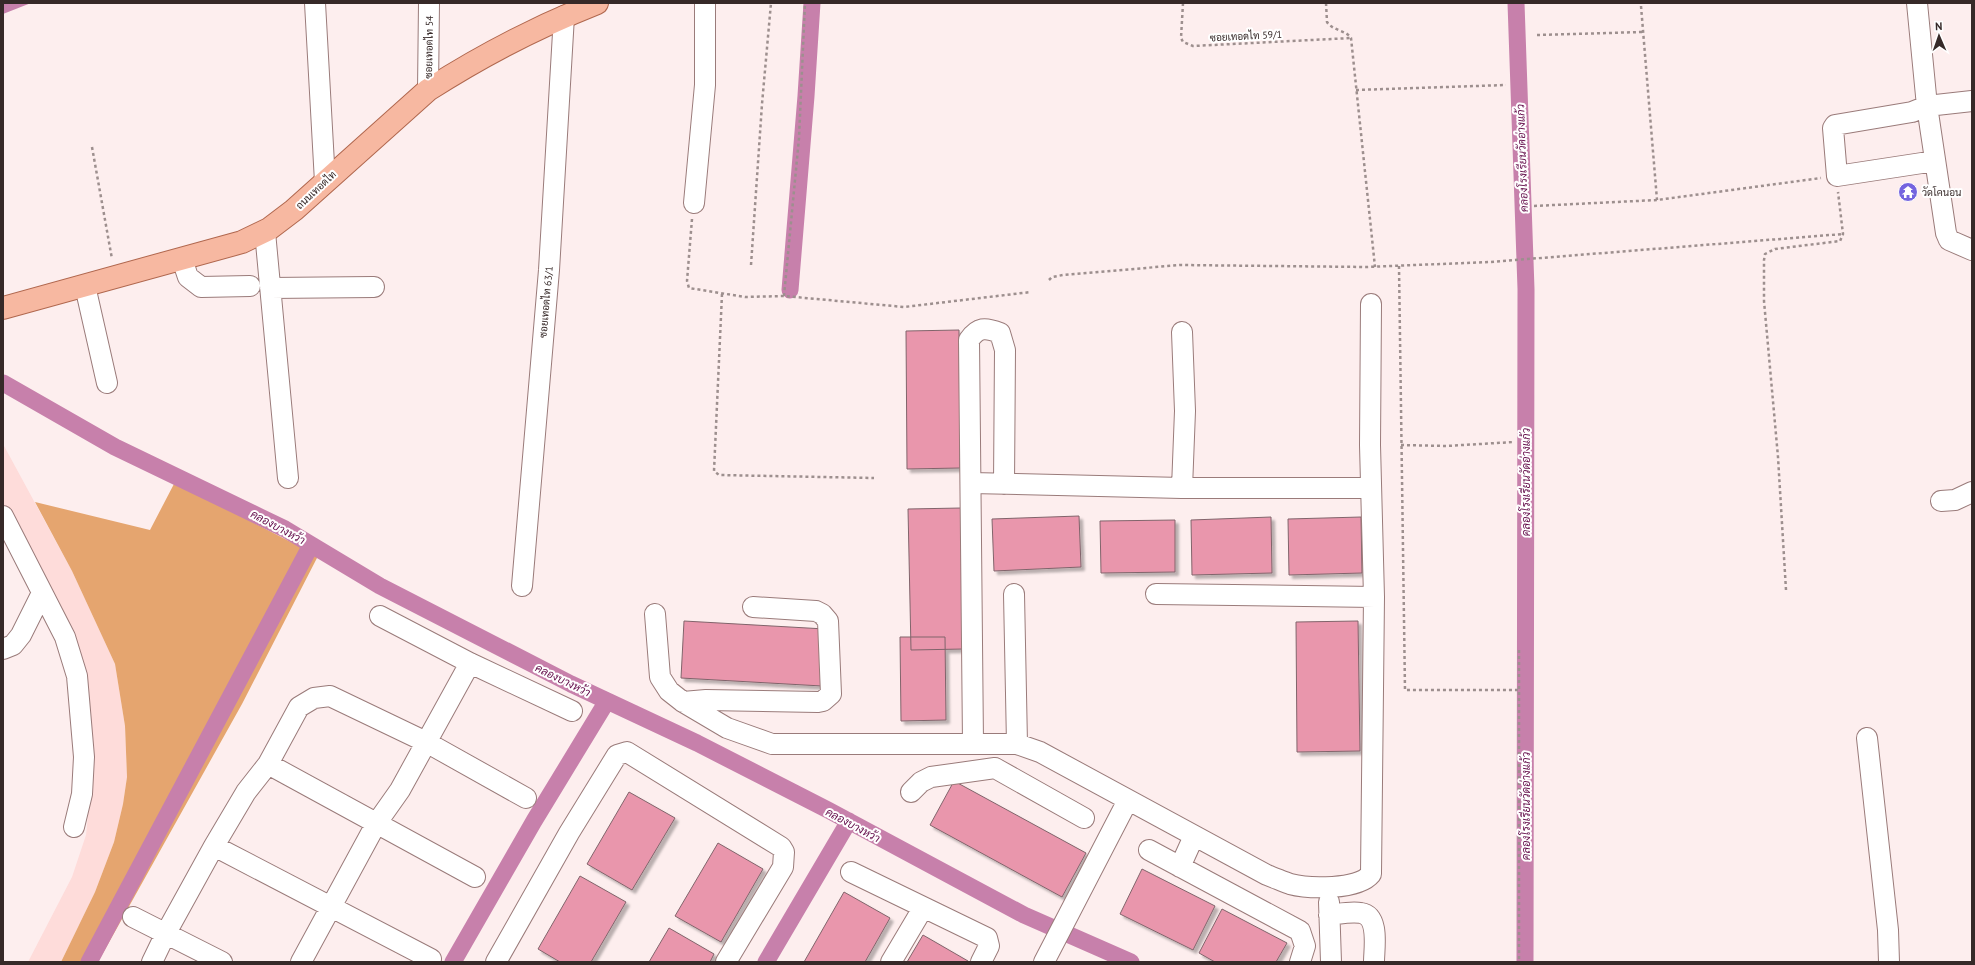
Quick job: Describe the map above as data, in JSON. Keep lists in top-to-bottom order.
{
  "streets": {
    "main road": ["ถนนเทอดไท"],
    "street": ["ซอยเทอดไท 54", "ซอยเทอดไท 63/1"],
    "path": ["ซอยเทอดไท 59/1"]
  },
  "crossings": [
    ["ซอยเทอดไท 54", "ถนนเทอดไท"],
    ["ถนนเทอดไท", "ซอยเทอดไท 63/1"]
  ],
  "water": ["คลองโรงเรียนวัดอ่างแก้ว", "คลองบางหว้า"],
  "places": {
    "temple": ["วัดโคนอน"]
  },
  "north": "top"
}
